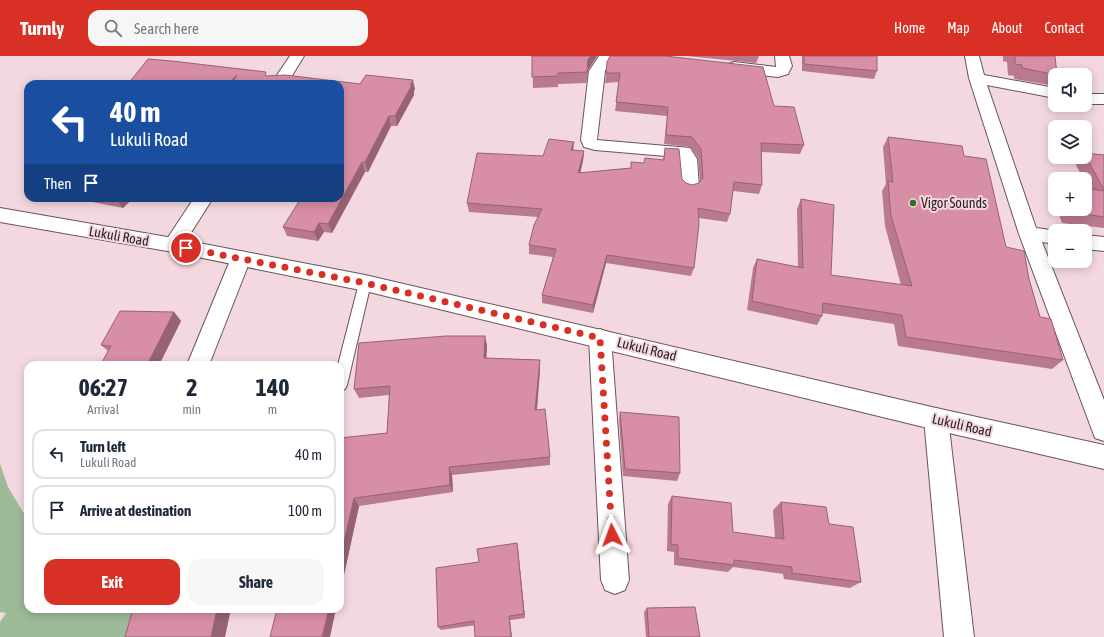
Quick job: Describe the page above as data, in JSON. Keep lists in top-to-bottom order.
{
  "streets": {
    "street": ["Lukuli Road"]
  },
  "places": ["Vigor Sounds"],
  "page": {
    "header": "Turnly",
    "search": "Search here",
    "nav": [
      "Home",
      "Map",
      "About",
      "Contact"
    ],
    "map_buttons": ["+", "−"],
    "turn": ["40 m", "Lukuli Road"],
    "then": "Then",
    "eta": [
      "06:27",
      "Arrival",
      "2",
      "min",
      "140",
      "m"
    ],
    "list": [
      {
        "name": "Turn left",
        "note": "Lukuli Road",
        "value": "40 m"
      },
      {
        "name": "Arrive at destination",
        "value": "100 m"
      }
    ],
    "buttons": ["Exit", "Share"]
  }
}
